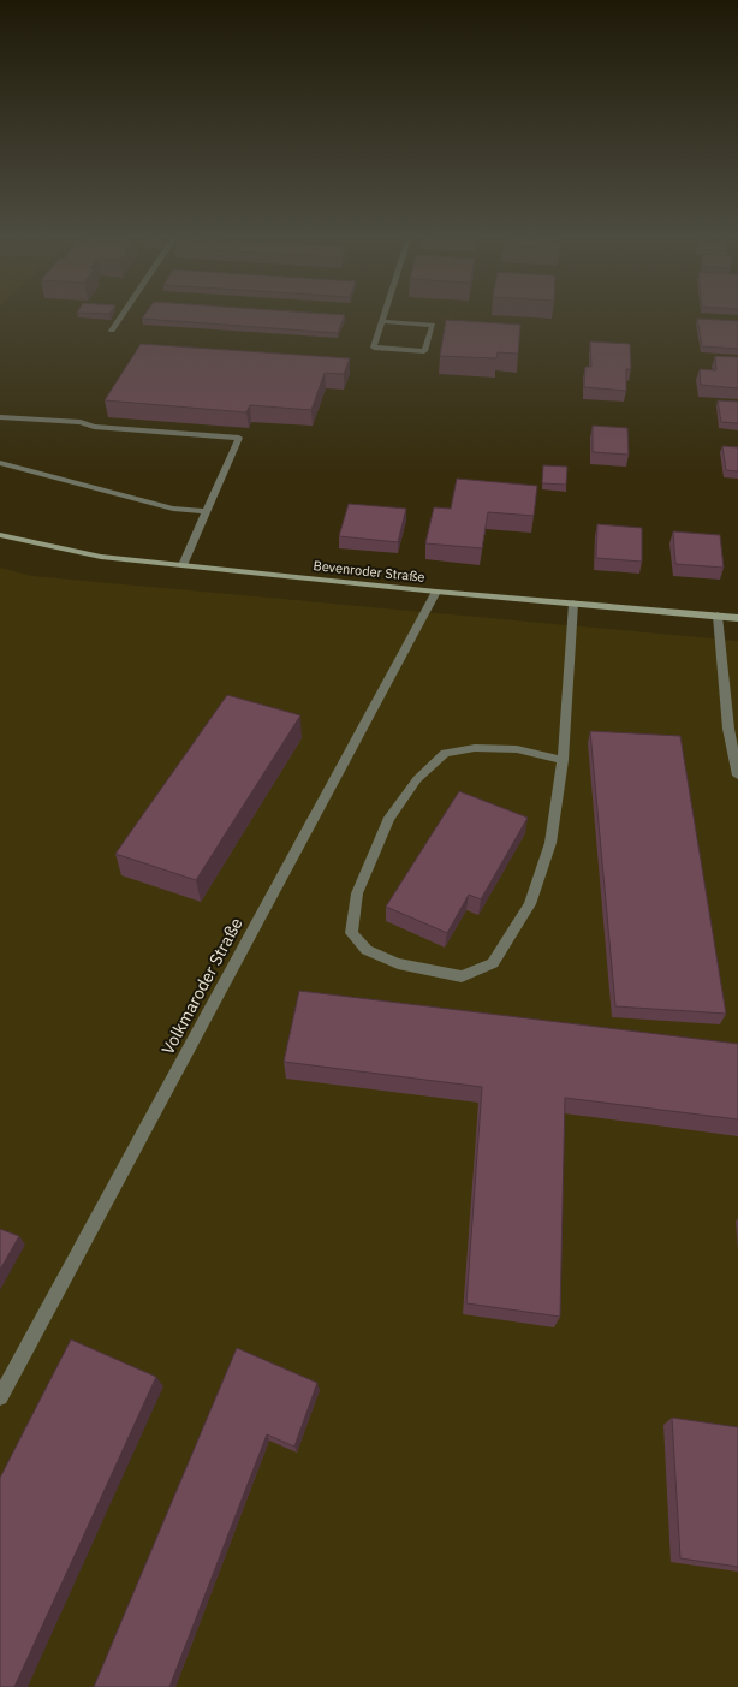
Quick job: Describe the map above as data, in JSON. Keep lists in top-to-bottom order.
{
  "streets": {
    "main road": ["Bevenroder Straße"],
    "street": ["Volkmaroder Straße"]
  },
  "crossings": [
    ["Bevenroder Straße", "Volkmaroder Straße"]
  ]
}
